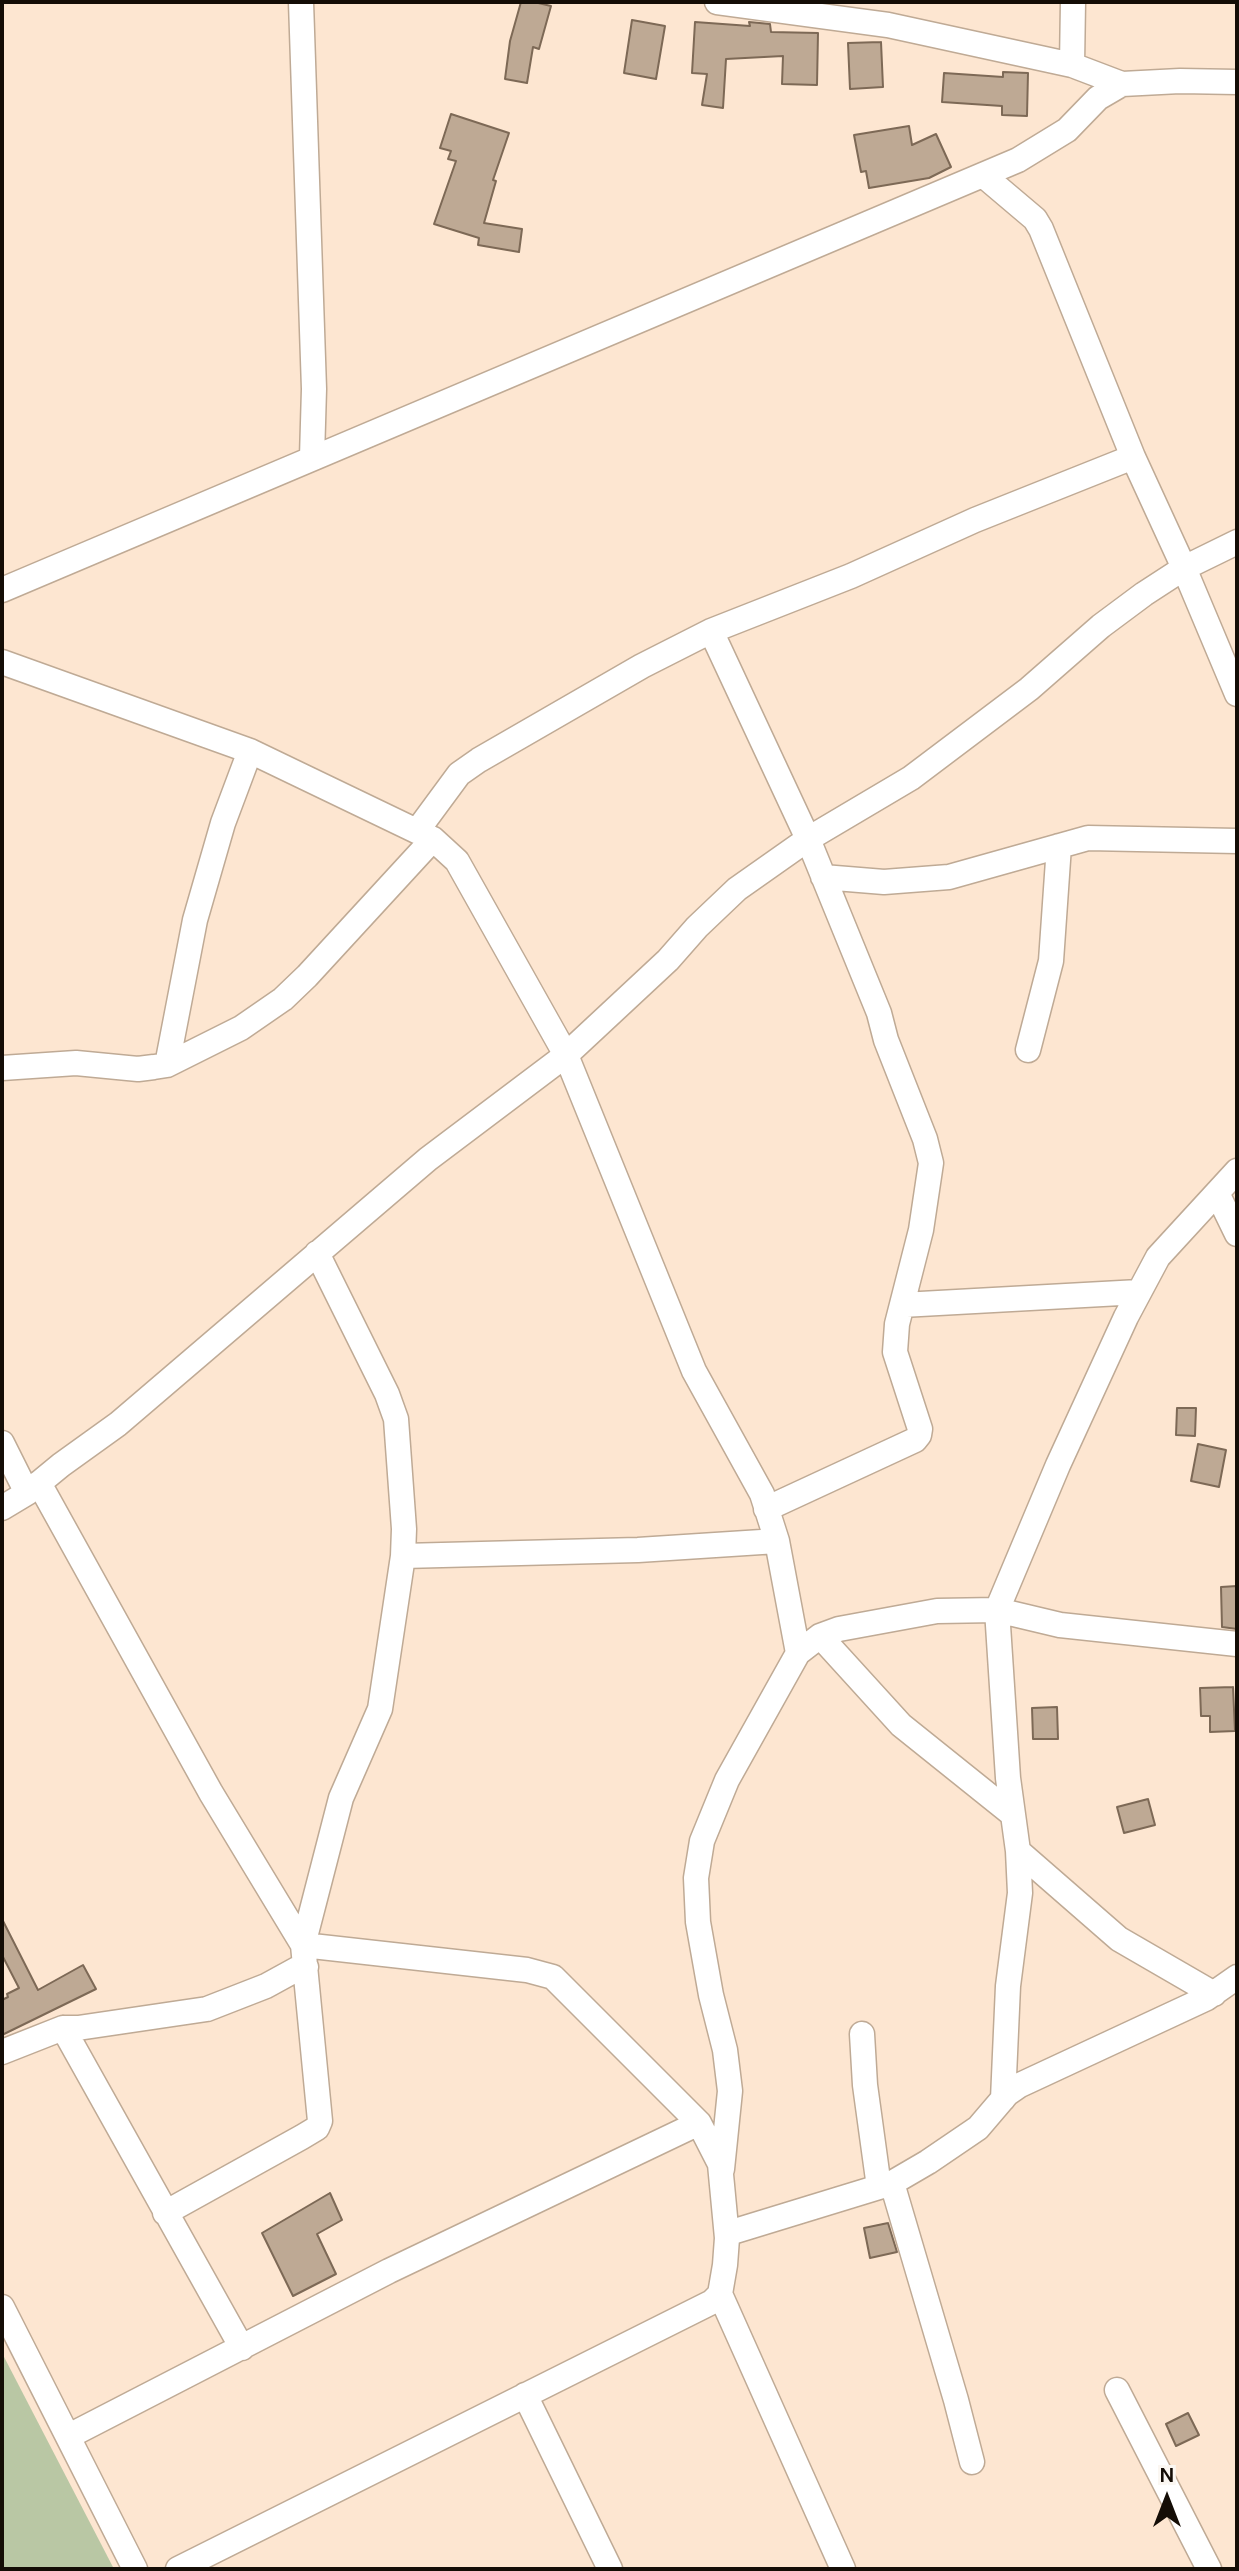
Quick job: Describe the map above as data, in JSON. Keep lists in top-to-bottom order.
{
  "north": "top"
}
